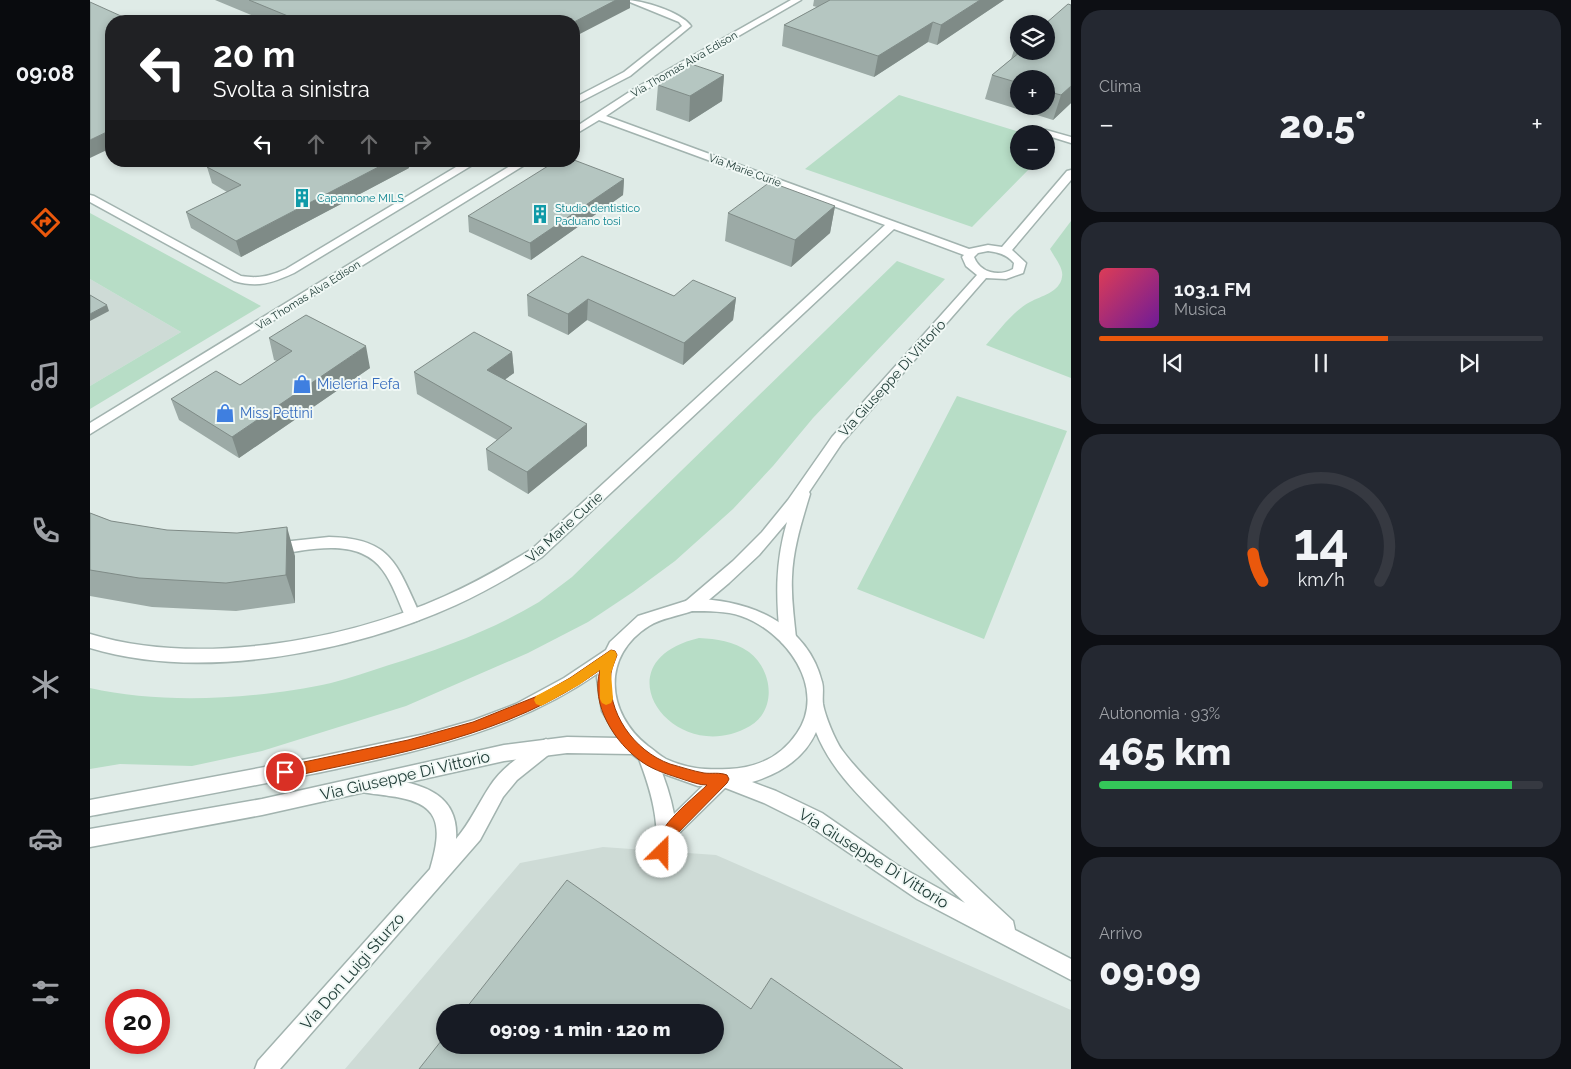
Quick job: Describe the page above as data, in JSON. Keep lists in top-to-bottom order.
{
  "streets": {
    "street": [
      "Via Thomas Alva Edison",
      "Via Marie Curie",
      "Via Giuseppe Di Vittorio",
      "Via Don Luigi Sturzo"
    ]
  },
  "crossings": [
    ["Via Thomas Alva Edison", "Via Marie Curie"],
    ["Via Giuseppe Di Vittorio", "Via Don Luigi Sturzo"]
  ],
  "places": {
    "building": ["Capannone MILS", "Studio dentistico Paduano tosi"],
    "shop": ["Mieleria Fefa", "Miss Pettini"]
  },
  "page": {
    "tabs": "09:08",
    "tile": [
      "Clima",
      ["Autonomia · 93%", "465 km"],
      ["Arrivo", "09:09"]
    ],
    "map_buttons": ["+", "−"],
    "turn": ["20 m", "Svolta a sinistra"],
    "heat": ["−", "20.5°", "+"],
    "song": ["103.1 FM", "Musica"],
    "limit": "20",
    "trip": "09:09 · 1 min · 120 m",
    "gauge": ["14", "km/h"]
  }
}
